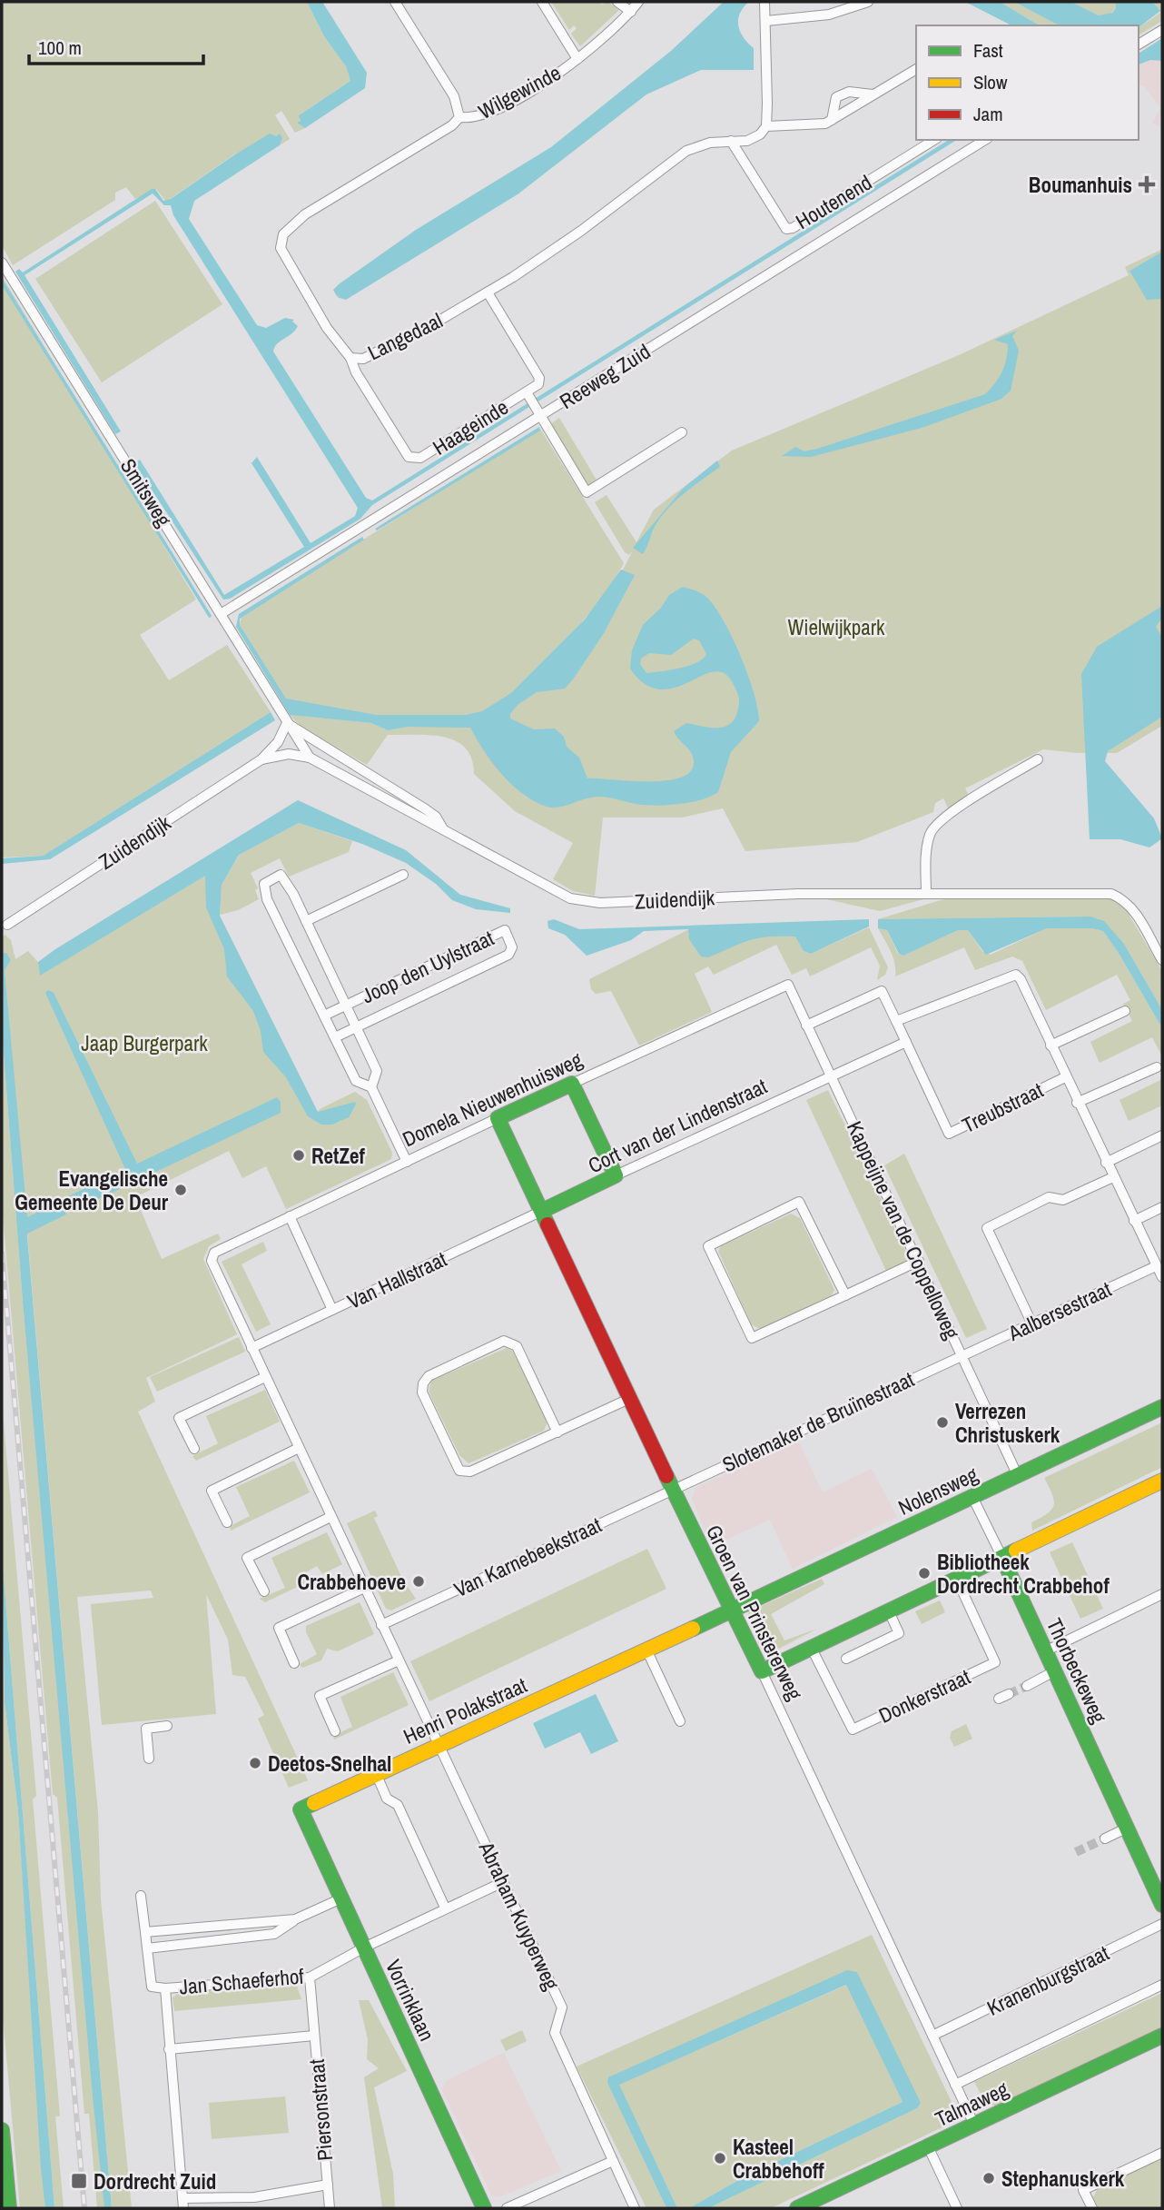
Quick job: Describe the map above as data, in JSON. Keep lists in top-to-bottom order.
{
  "streets": {
    "main road": [
      "Domela Nieuwenhuisweg",
      "Cort van der Lindenstraat",
      "Nolensweg",
      "Groen van Prinstererweg",
      "Thorbeckeweg",
      "Henri Polakstraat",
      "Vorrinklaan",
      "Talmaweg"
    ],
    "street": [
      "Wilgewinde",
      "Houtenend",
      "Langedaal",
      "Reeweg Zuid",
      "Haageinde",
      "Smitsweg",
      "Zuidendijk",
      "Joop den Uylstraat",
      "Treubstraat",
      "Kappeijne van de Coppelloweg",
      "Van Hallstraat",
      "Aalbersestraat",
      "Slotemaker de Bruïnestraat",
      "Van Karnebeekstraat",
      "Donkerstraat",
      "Abraham Kuyperweg",
      "Kranenburgstraat",
      "Jan Schaeferhof",
      "Piersonstraat"
    ]
  },
  "crossings": [
    ["Wilgewinde", "Langedaal"],
    ["Houtenend", "Langedaal"],
    ["Langedaal", "Haageinde"],
    ["Reeweg Zuid", "Smitsweg"],
    ["Smitsweg", "Zuidendijk"],
    ["Joop den Uylstraat", "Domela Nieuwenhuisweg"],
    ["Domela Nieuwenhuisweg", "Kappeijne van de Coppelloweg"],
    ["Domela Nieuwenhuisweg", "Groen van Prinstererweg"],
    ["Domela Nieuwenhuisweg", "Abraham Kuyperweg"],
    ["Treubstraat", "Cort van der Lindenstraat"],
    ["Treubstraat", "Kappeijne van de Coppelloweg"],
    ["Cort van der Lindenstraat", "Kappeijne van de Coppelloweg"],
    ["Cort van der Lindenstraat", "Van Hallstraat"],
    ["Cort van der Lindenstraat", "Groen van Prinstererweg"],
    ["Kappeijne van de Coppelloweg", "Aalbersestraat"],
    ["Kappeijne van de Coppelloweg", "Slotemaker de Bruïnestraat"],
    ["Kappeijne van de Coppelloweg", "Nolensweg"],
    ["Van Hallstraat", "Groen van Prinstererweg"],
    ["Van Hallstraat", "Abraham Kuyperweg"],
    ["Aalbersestraat", "Slotemaker de Bruïnestraat"],
    ["Slotemaker de Bruïnestraat", "Van Karnebeekstraat"],
    ["Slotemaker de Bruïnestraat", "Groen van Prinstererweg"],
    ["Nolensweg", "Groen van Prinstererweg"],
    ["Nolensweg", "Thorbeckeweg"],
    ["Nolensweg", "Henri Polakstraat"],
    ["Van Karnebeekstraat", "Groen van Prinstererweg"],
    ["Van Karnebeekstraat", "Abraham Kuyperweg"],
    ["Groen van Prinstererweg", "Henri Polakstraat"],
    ["Groen van Prinstererweg", "Kranenburgstraat"],
    ["Groen van Prinstererweg", "Talmaweg"],
    ["Henri Polakstraat", "Abraham Kuyperweg"],
    ["Henri Polakstraat", "Vorrinklaan"],
    ["Abraham Kuyperweg", "Jan Schaeferhof"],
    ["Jan Schaeferhof", "Vorrinklaan"],
    ["Jan Schaeferhof", "Piersonstraat"]
  ],
  "parks": ["Wielwijkpark", "Jaap Burgerpark"],
  "places": {
    "health": ["Boumanhuis"],
    "other": [
      "RetZef",
      "Evangelische Gemeente De Deur",
      "Verrezen Christuskerk",
      "Bibliotheek Dordrecht Crabbehof",
      "Crabbehoeve",
      "Deetos-Snelhal",
      "Kasteel Crabbehoff",
      "Stephanuskerk"
    ],
    "transit": ["Dordrecht Zuid"]
  },
  "legend": ["Fast", "Slow", "Jam"],
  "scale_bar": "100 m"
}
